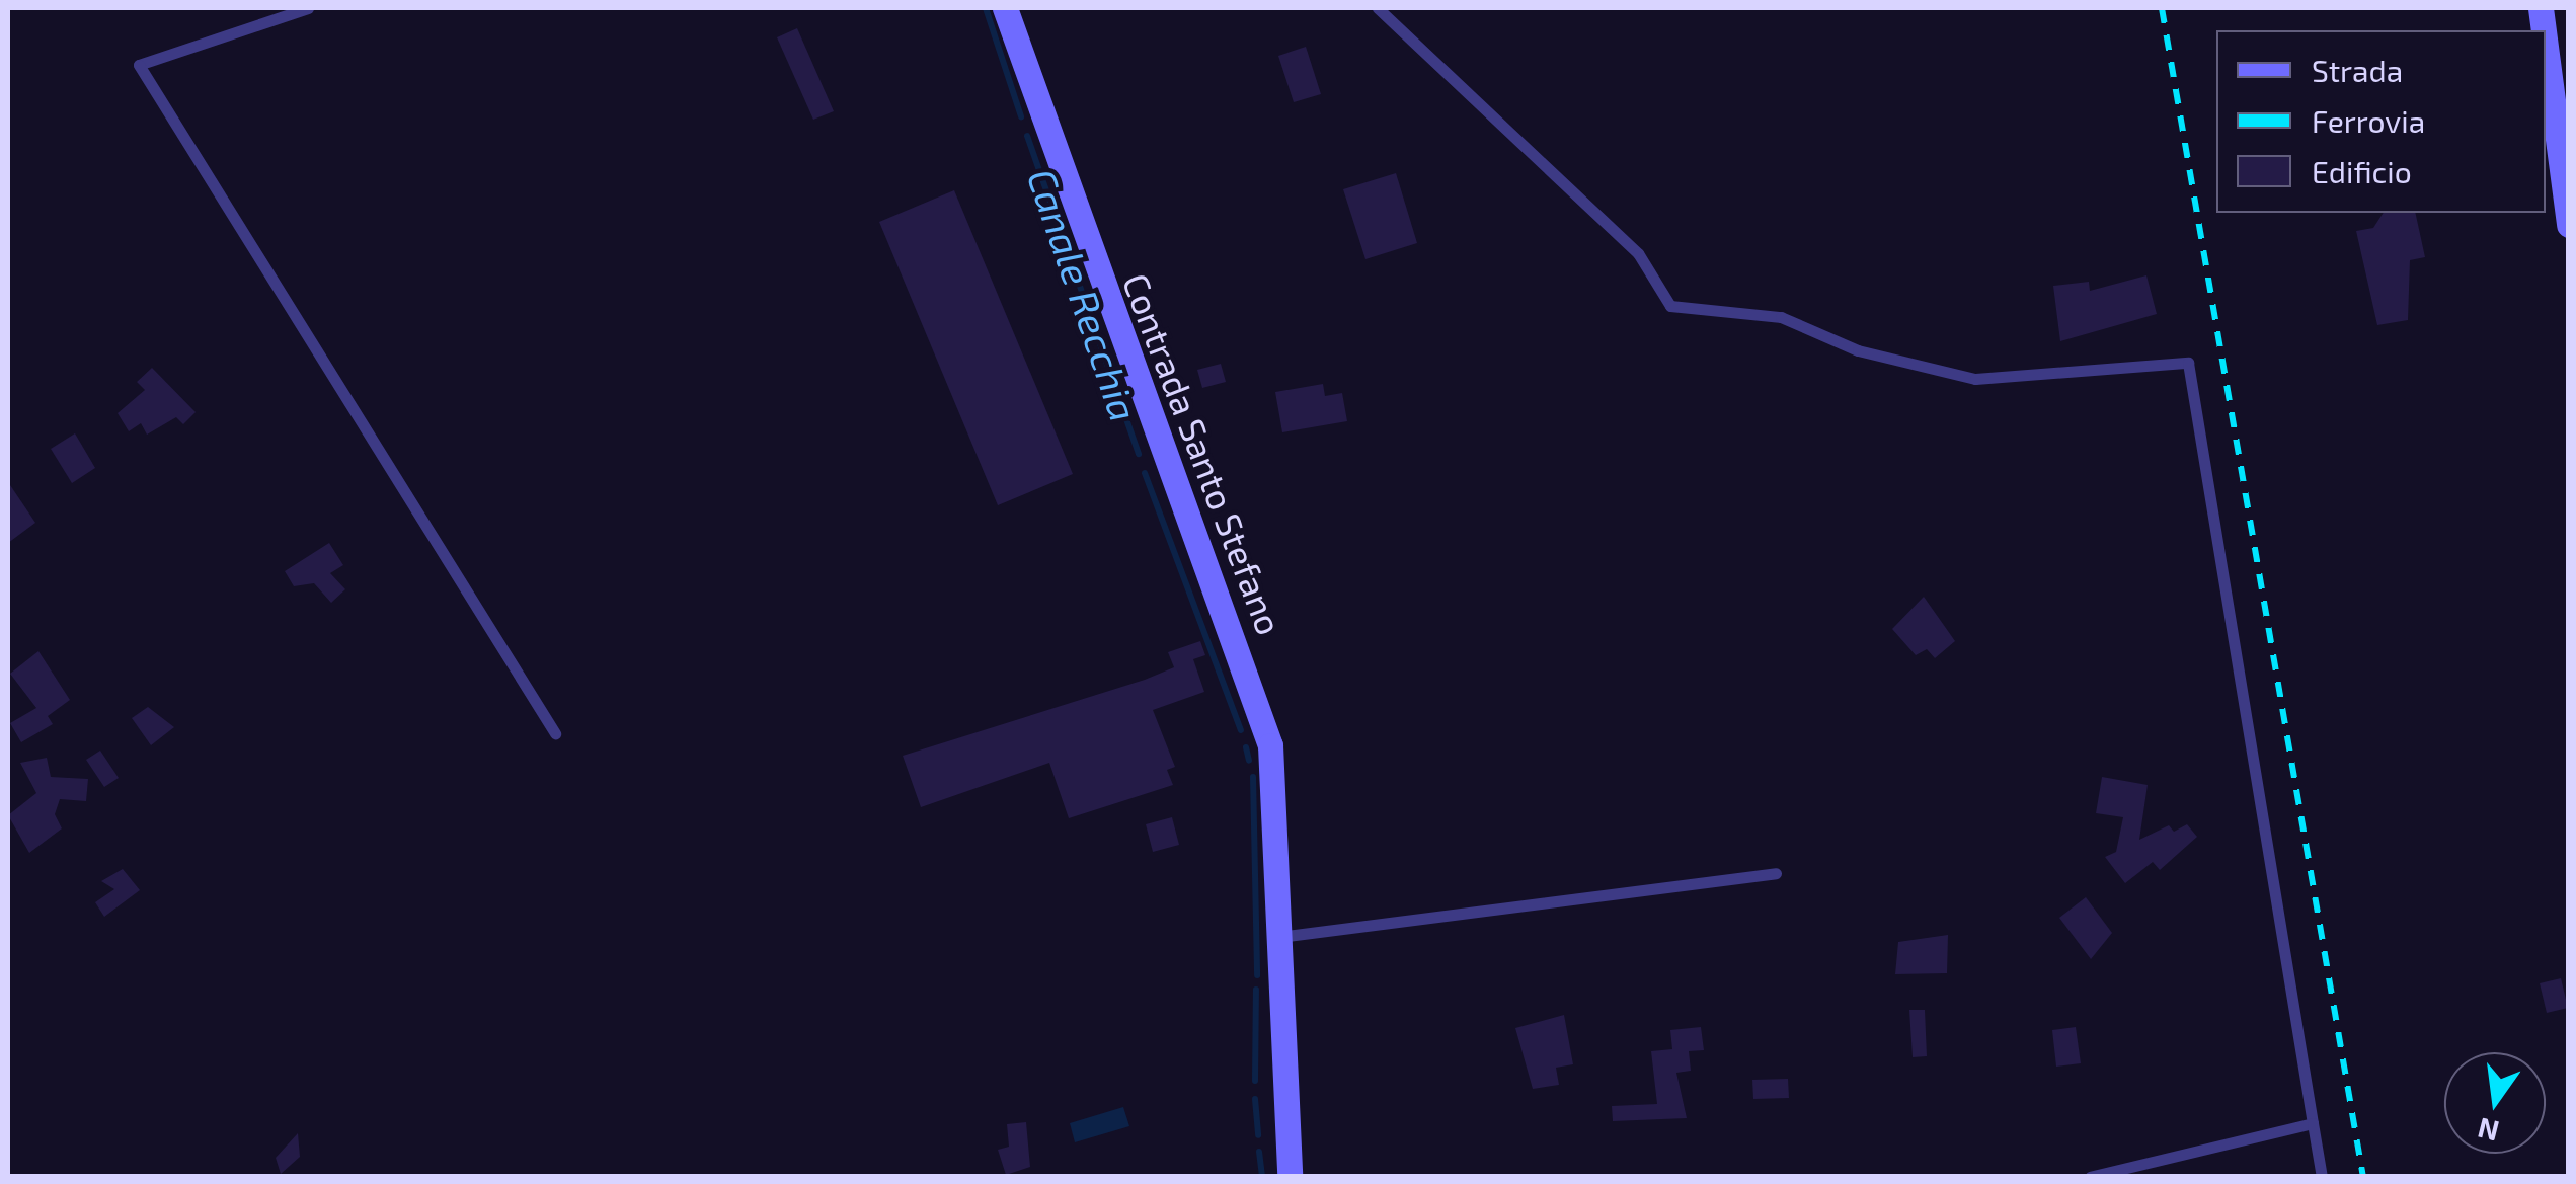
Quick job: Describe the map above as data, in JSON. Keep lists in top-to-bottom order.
{
  "streets": {
    "street": ["Contrada Santo Stefano"]
  },
  "water": ["Canale Recchia"],
  "legend": ["Strada", "Ferrovia", "Edificio"],
  "north": "bottom"
}
